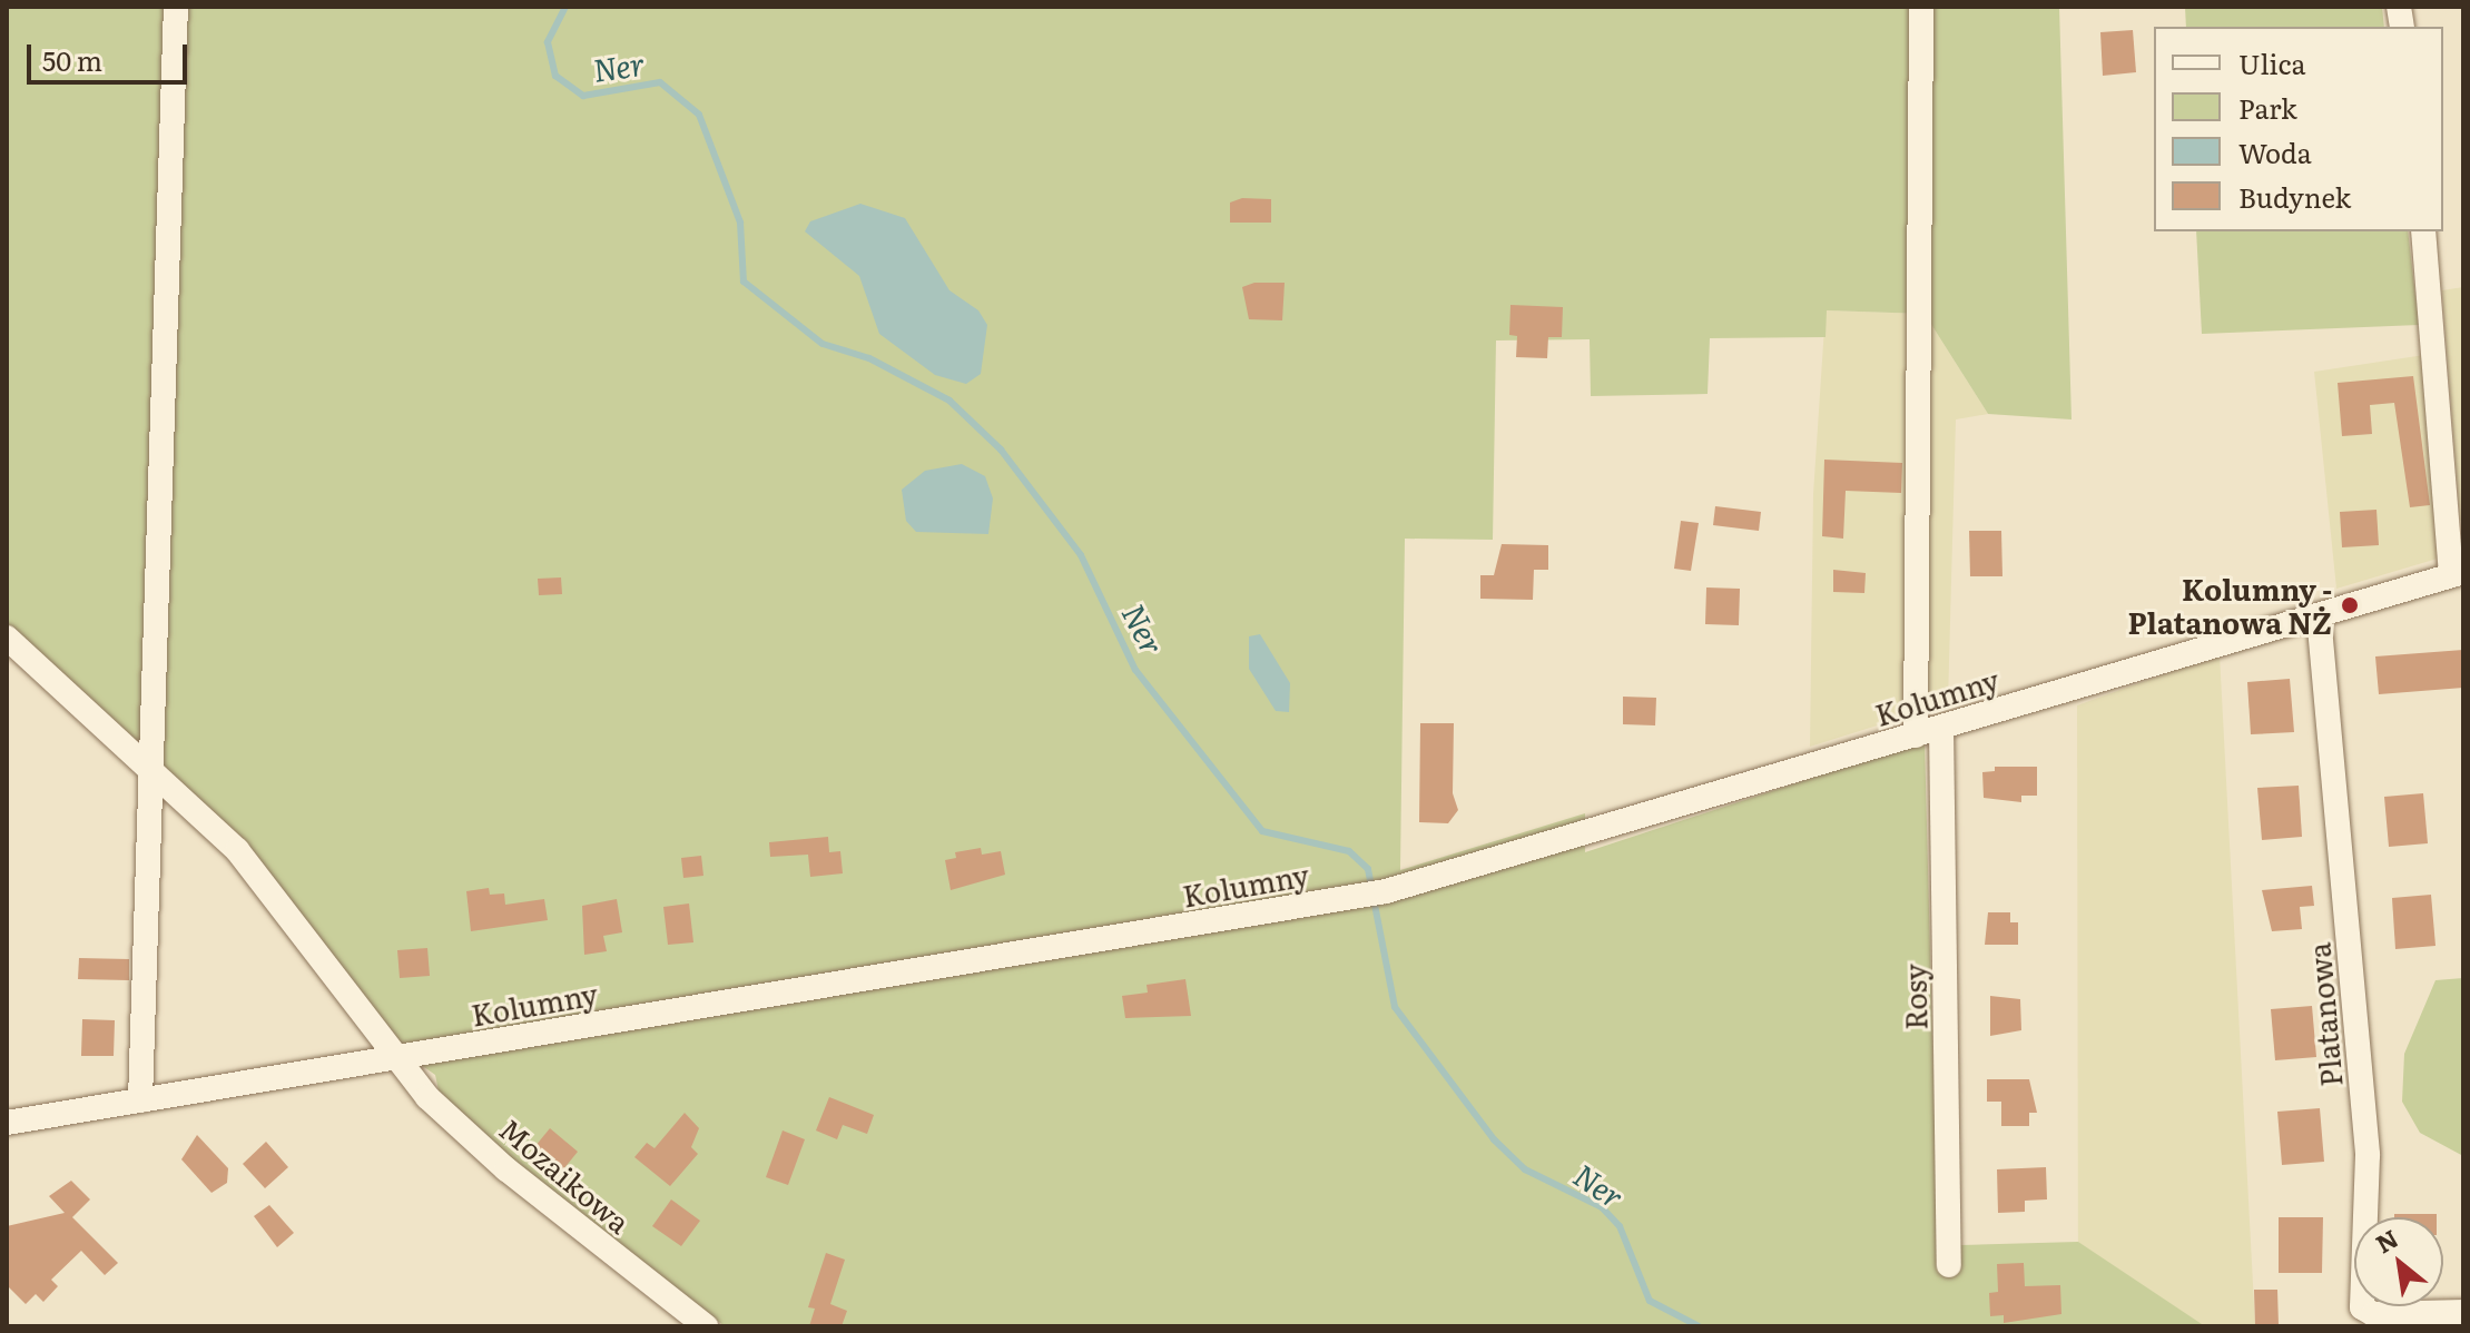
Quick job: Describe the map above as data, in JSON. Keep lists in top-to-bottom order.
{
  "streets": {
    "street": [
      "Kolumny",
      "Rosy",
      "Platanowa",
      "Mozaikowa"
    ]
  },
  "crossings": [
    ["Kolumny", "Rosy"],
    ["Kolumny", "Platanowa"],
    ["Kolumny", "Mozaikowa"]
  ],
  "water": ["Ner"],
  "places": ["Kolumny - Platanowa NŻ"],
  "legend": [
    "Ulica",
    "Park",
    "Woda",
    "Budynek"
  ],
  "scale_bar": "50 m",
  "north": "top left"
}
